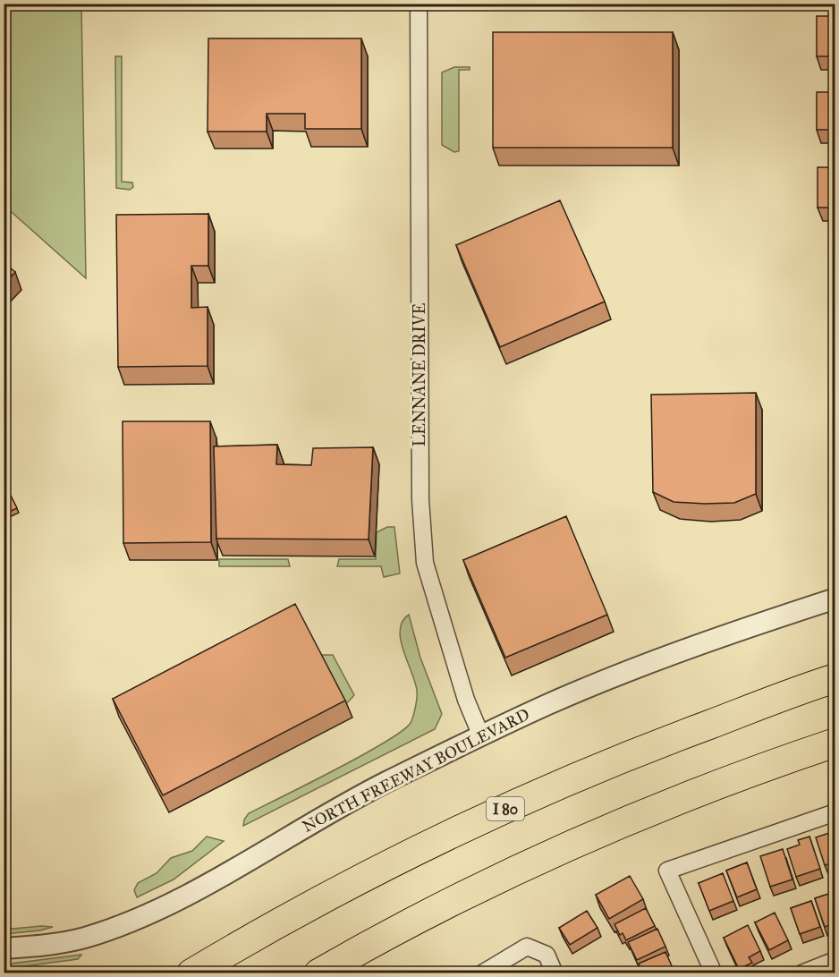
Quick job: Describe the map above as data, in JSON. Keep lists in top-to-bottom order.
{
  "streets": {
    "highway": ["I 80"],
    "street": ["LENNANE DRIVE", "NORTH FREEWAY BOULEVARD"]
  },
  "crossings": [
    ["LENNANE DRIVE", "NORTH FREEWAY BOULEVARD"]
  ]
}
